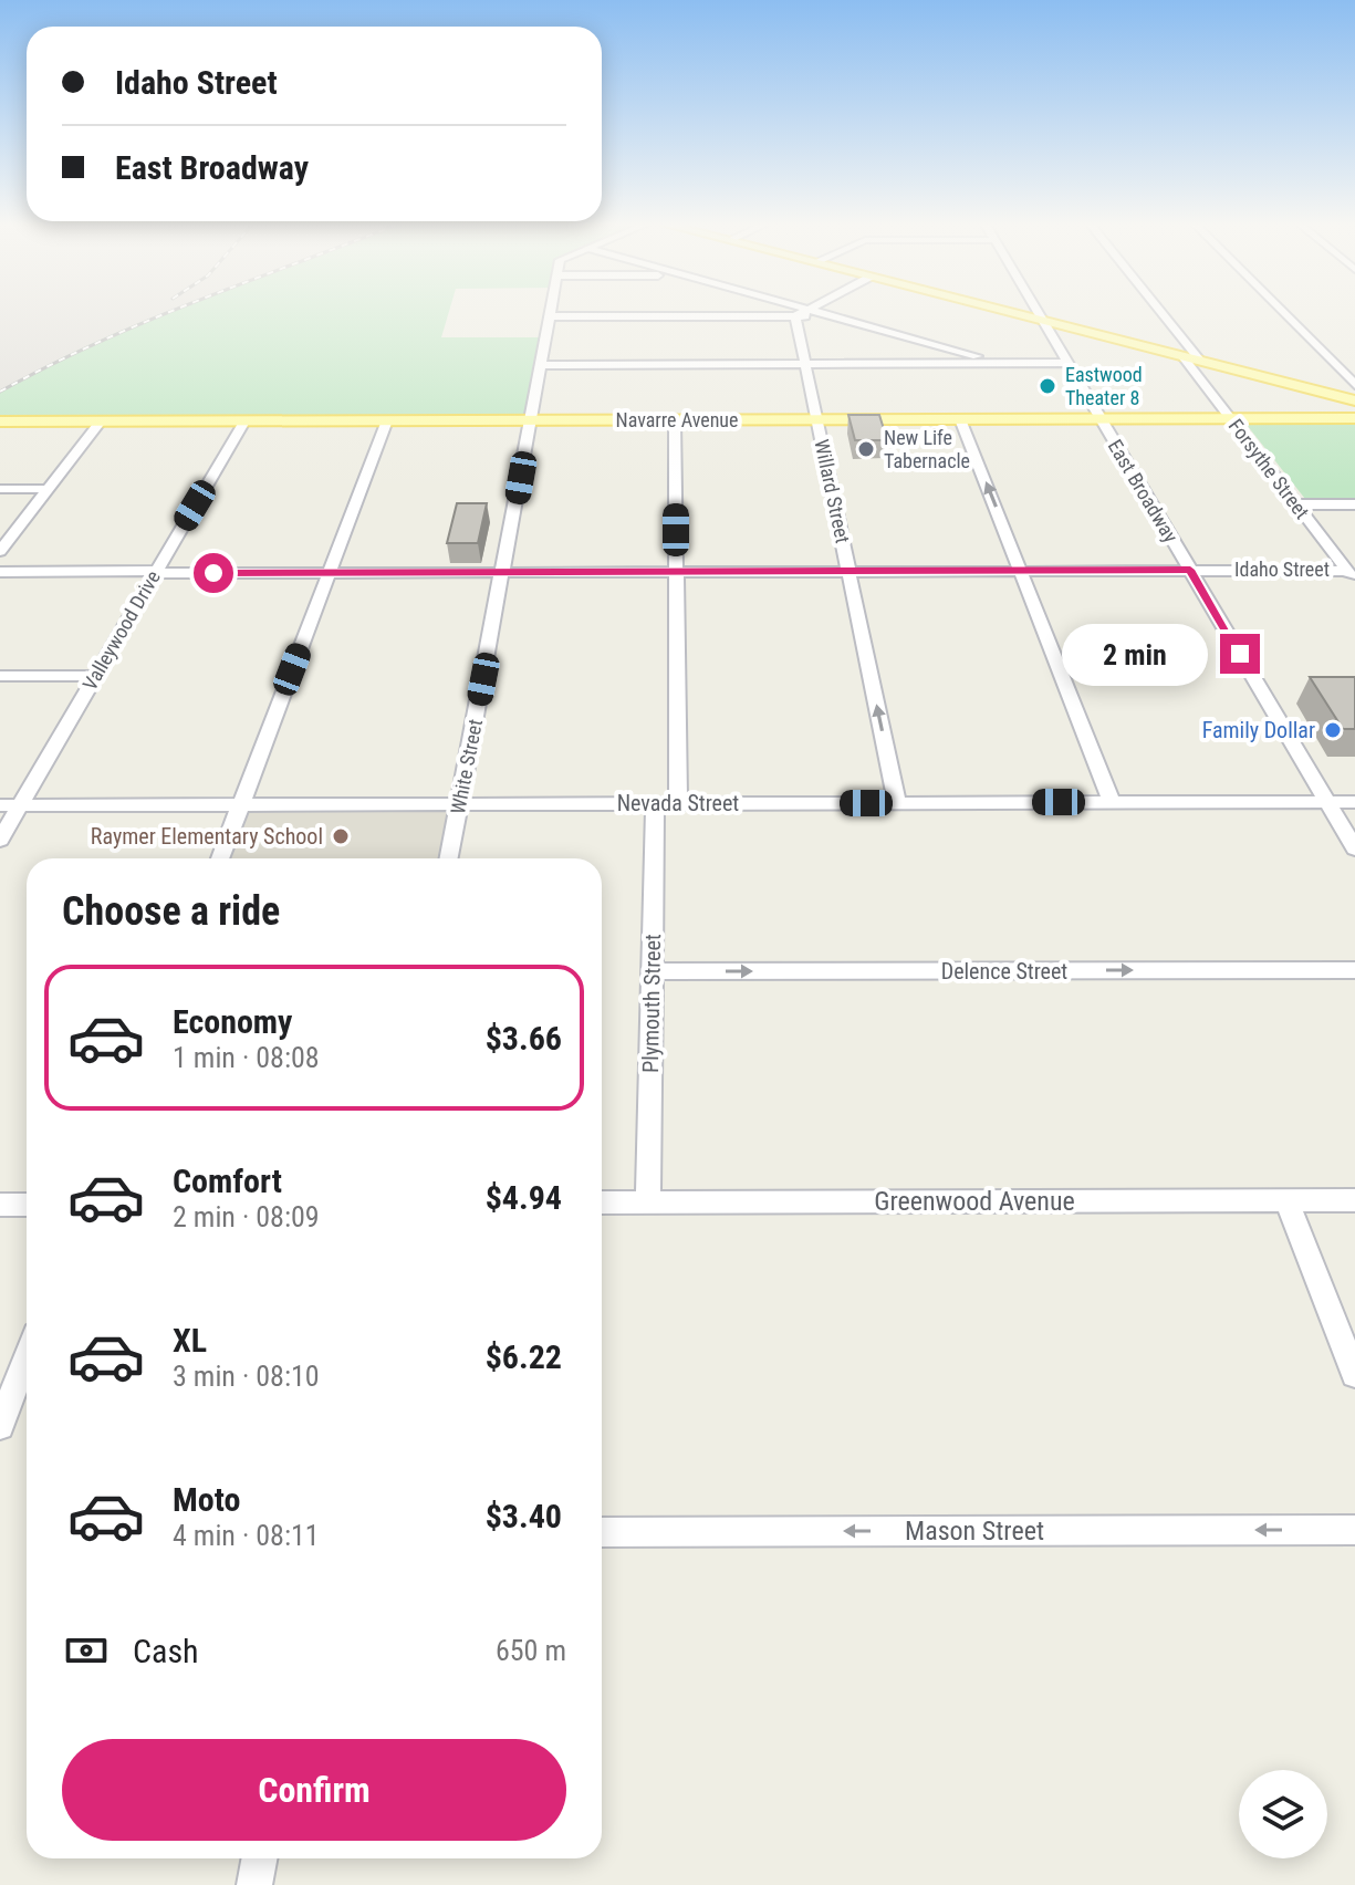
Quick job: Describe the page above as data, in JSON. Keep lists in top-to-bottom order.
{
  "streets": {
    "main road": ["Navarre Avenue"],
    "street": [
      "Forsythe Street",
      "Willard Street",
      "East Broadway",
      "Idaho Street",
      "Valleywood Drive",
      "White Street",
      "Nevada Street",
      "Delence Street",
      "Plymouth Street",
      "Greenwood Avenue",
      "Mason Street"
    ]
  },
  "crossings": [
    ["Navarre Avenue", "Forsythe Street"],
    ["Navarre Avenue", "Willard Street"],
    ["Navarre Avenue", "East Broadway"],
    ["Navarre Avenue", "Valleywood Drive"],
    ["Navarre Avenue", "White Street"],
    ["Forsythe Street", "Idaho Street"],
    ["Willard Street", "Idaho Street"],
    ["Willard Street", "Nevada Street"],
    ["East Broadway", "Idaho Street"],
    ["East Broadway", "Nevada Street"],
    ["Idaho Street", "Valleywood Drive"],
    ["Idaho Street", "White Street"],
    ["Valleywood Drive", "Nevada Street"],
    ["White Street", "Nevada Street"],
    ["Nevada Street", "Plymouth Street"],
    ["Delence Street", "Plymouth Street"],
    ["Plymouth Street", "Greenwood Avenue"]
  ],
  "one_way": ["Delence Street", "Mason Street"],
  "places": [
    "Eastwood Theater 8",
    "New Life Tabernacle",
    "Family Dollar",
    "Raymer Elementary School"
  ],
  "page": {
    "banner": ["Idaho Street", "East Broadway"],
    "bubble": "2 min",
    "heading": "Choose a ride",
    "list": [
      {
        "name": "Economy",
        "note": "1 min · 08:08",
        "value": "$3.66"
      },
      {
        "name": "Comfort",
        "note": "2 min · 08:09",
        "value": "$4.94"
      },
      {
        "name": "XL",
        "note": "3 min · 08:10",
        "value": "$6.22"
      },
      {
        "name": "Moto",
        "note": "4 min · 08:11",
        "value": "$3.40"
      }
    ],
    "pay": ["Cash", "650 m"],
    "buttons": "Confirm"
  }
}
